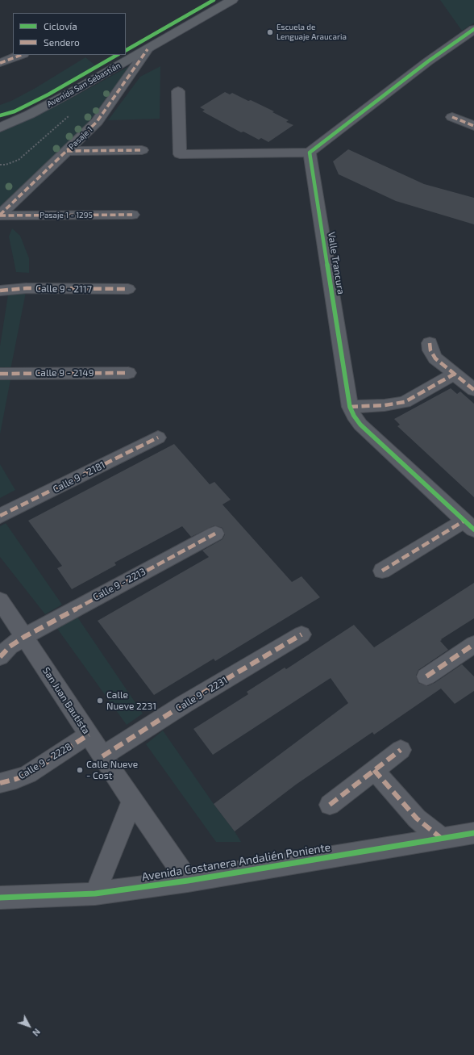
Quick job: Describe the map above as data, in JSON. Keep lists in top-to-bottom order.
{
  "streets": {
    "main road": ["Avenida San Sebastián"],
    "street": [
      "Pasaje 1",
      "Pasaje 1 - 1295",
      "Valle Trancura",
      "Calle 9 - 2117",
      "Calle 9 - 2149",
      "Calle 9 - 2181",
      "Calle 9 - 2213",
      "Calle 9 - 2231",
      "San Juan Bautista",
      "Calle 9 - 2228",
      "Avenida Costanera Andalién Poniente"
    ]
  },
  "crossings": [
    ["Avenida San Sebastián", "Pasaje 1"],
    ["Pasaje 1", "Pasaje 1 - 1295"],
    ["Calle 9 - 2213", "San Juan Bautista"],
    ["Calle 9 - 2231", "San Juan Bautista"],
    ["San Juan Bautista", "Calle 9 - 2228"],
    ["San Juan Bautista", "Avenida Costanera Andalién Poniente"]
  ],
  "places": ["Escuela de Lenguaje Araucaria", "Calle Nueve 2231", "Calle Nueve - Cost"],
  "legend": ["Ciclovía", "Sendero"],
  "north": "bottom right"
}
